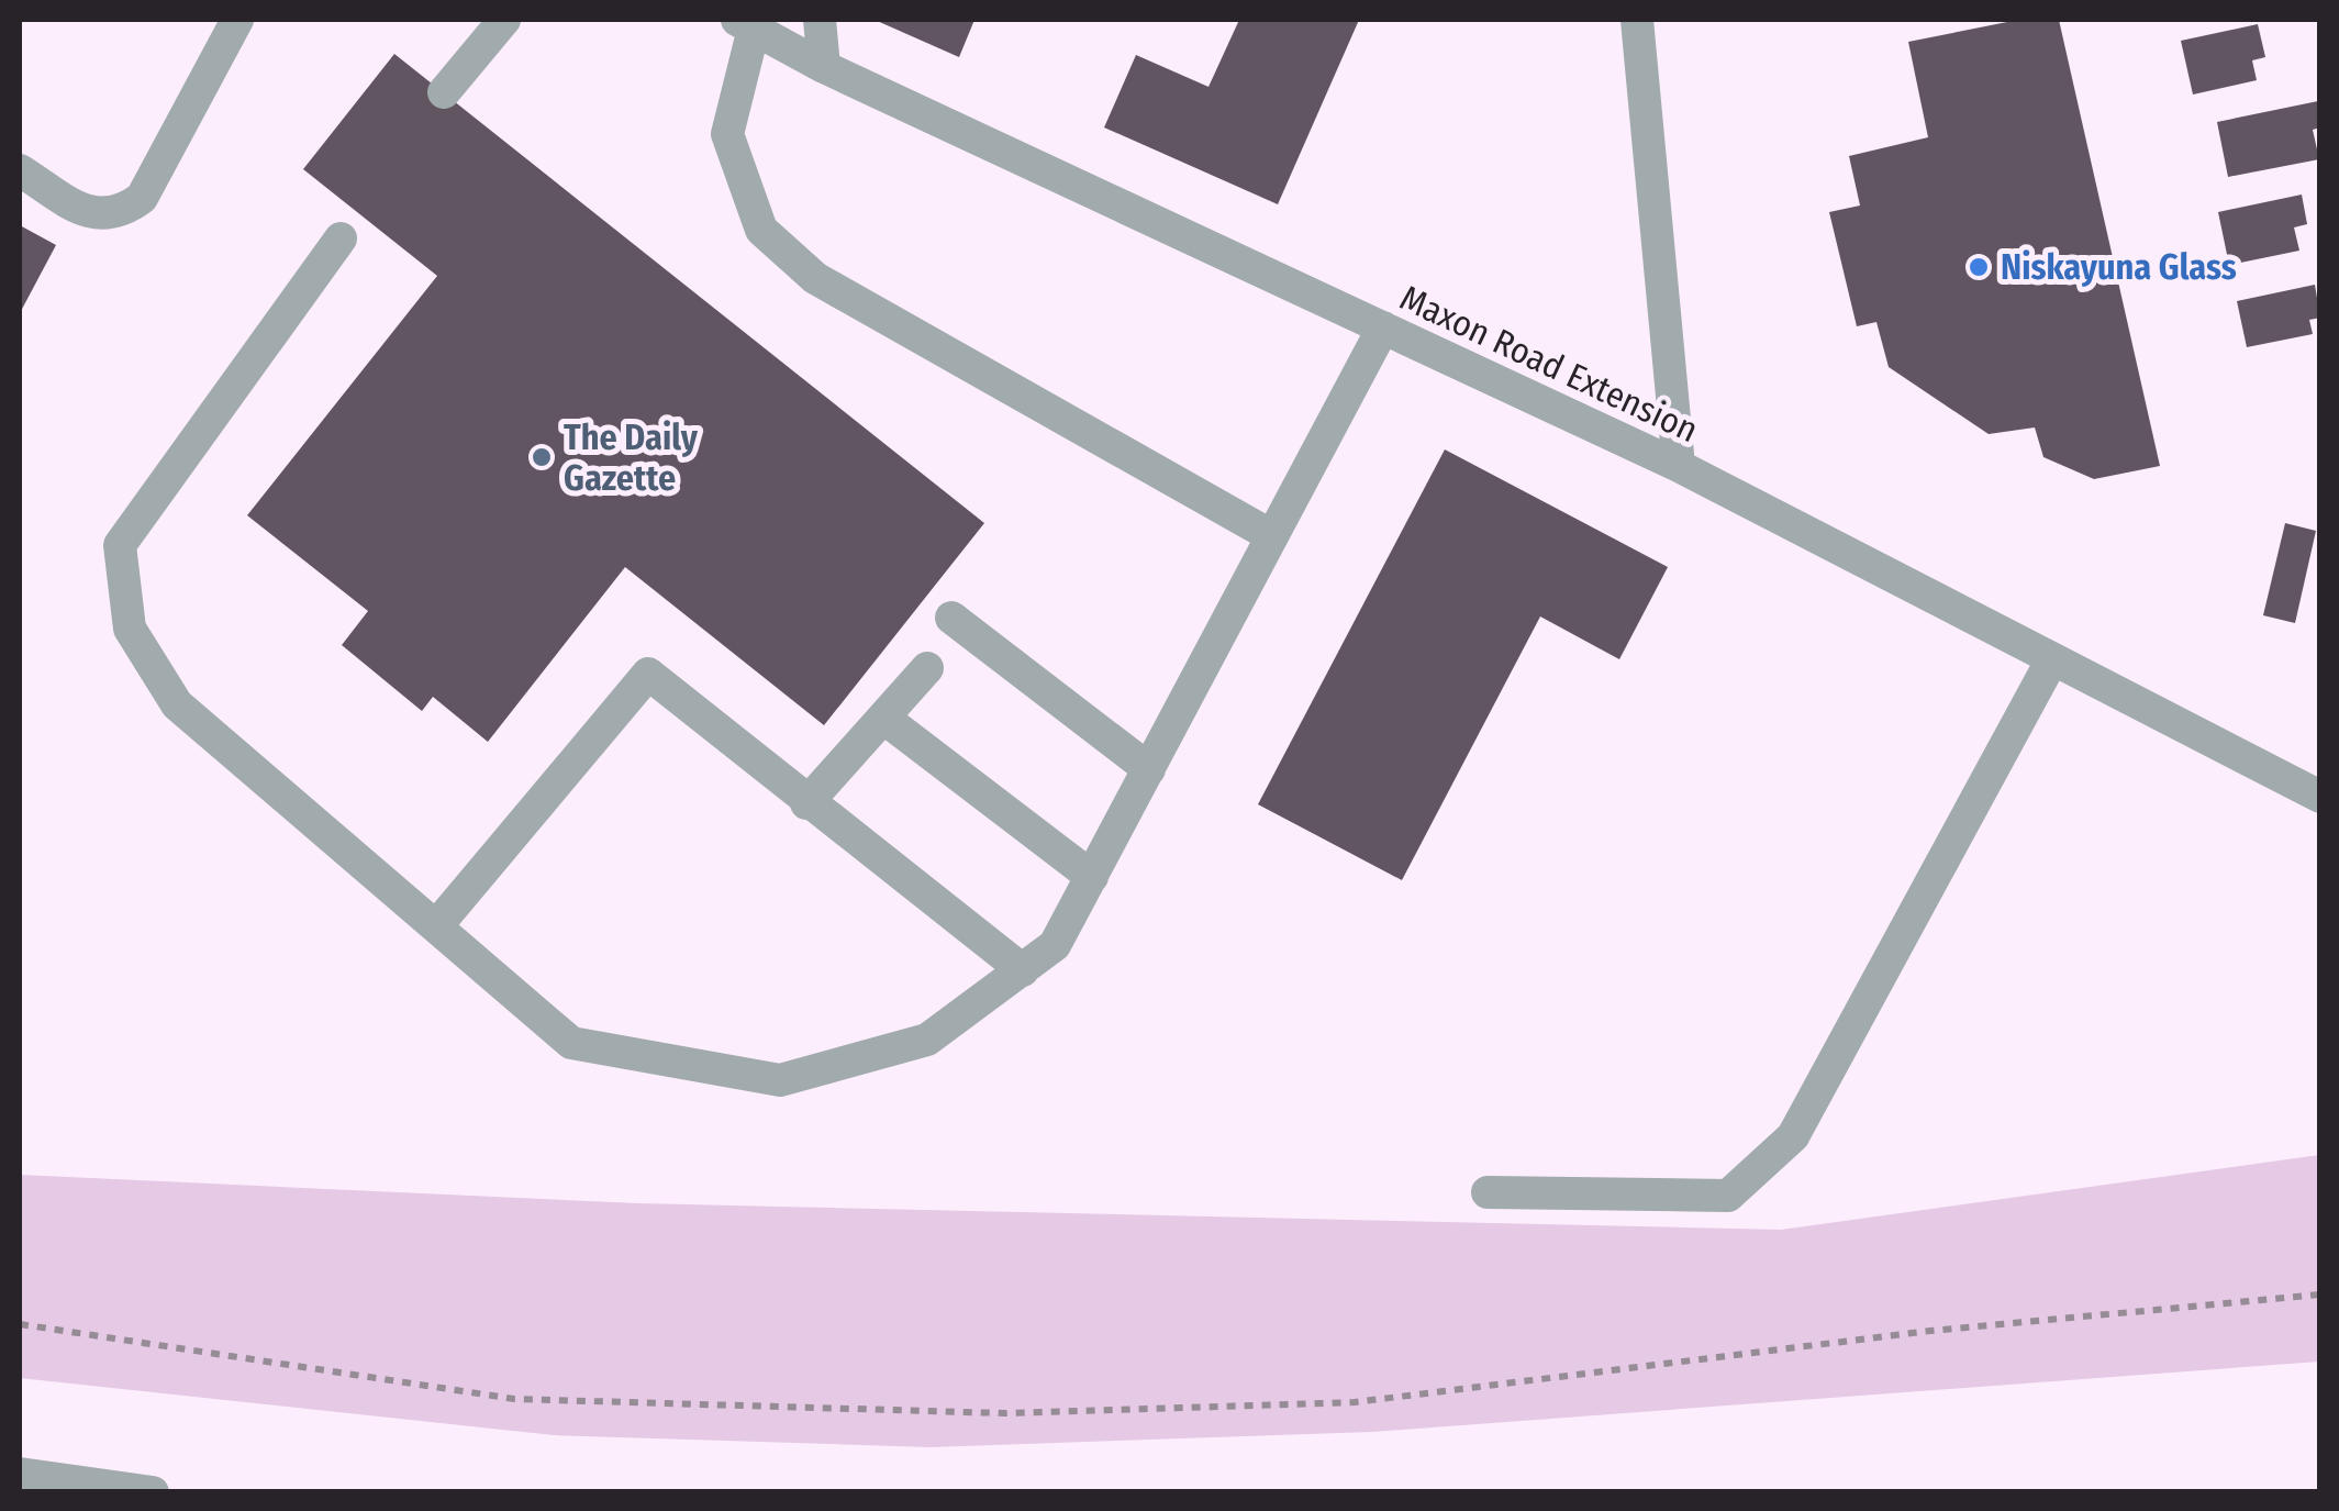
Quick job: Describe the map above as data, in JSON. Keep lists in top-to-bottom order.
{
  "streets": {
    "street": ["Maxon Road Extension"]
  },
  "places": ["Niskayuna Glass", "The Daily Gazette"]
}
